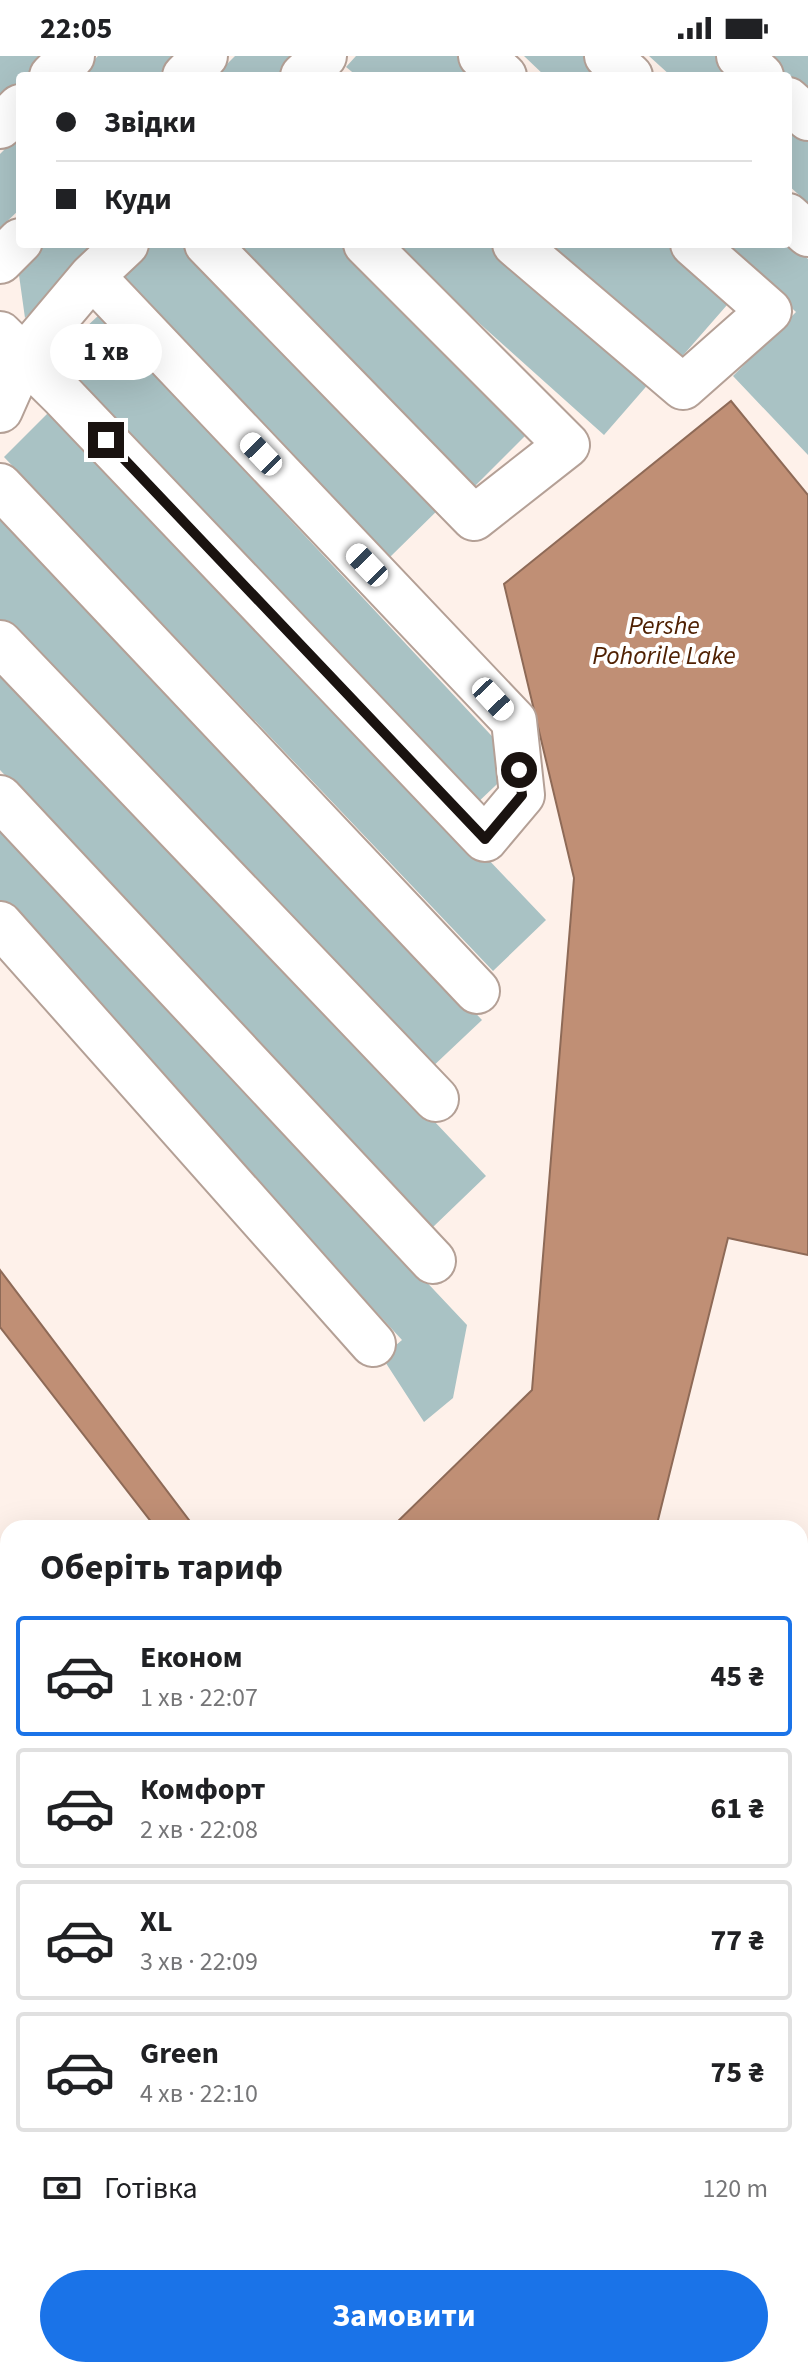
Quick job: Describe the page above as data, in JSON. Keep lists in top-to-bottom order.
{
  "water": ["Pershe Pohorile Lake"],
  "page": {
    "status": "22:05",
    "banner": ["Звідки", "Куди"],
    "bubble": "1 хв",
    "heading": "Оберіть тариф",
    "list": [
      {
        "name": "Економ",
        "note": "1 хв · 22:07",
        "value": "45 ₴"
      },
      {
        "name": "Комфорт",
        "note": "2 хв · 22:08",
        "value": "61 ₴"
      },
      {
        "name": "XL",
        "note": "3 хв · 22:09",
        "value": "77 ₴"
      },
      {
        "name": "Green",
        "note": "4 хв · 22:10",
        "value": "75 ₴"
      }
    ],
    "pay": ["Готівка", "120 m"],
    "buttons": "Замовити"
  }
}
